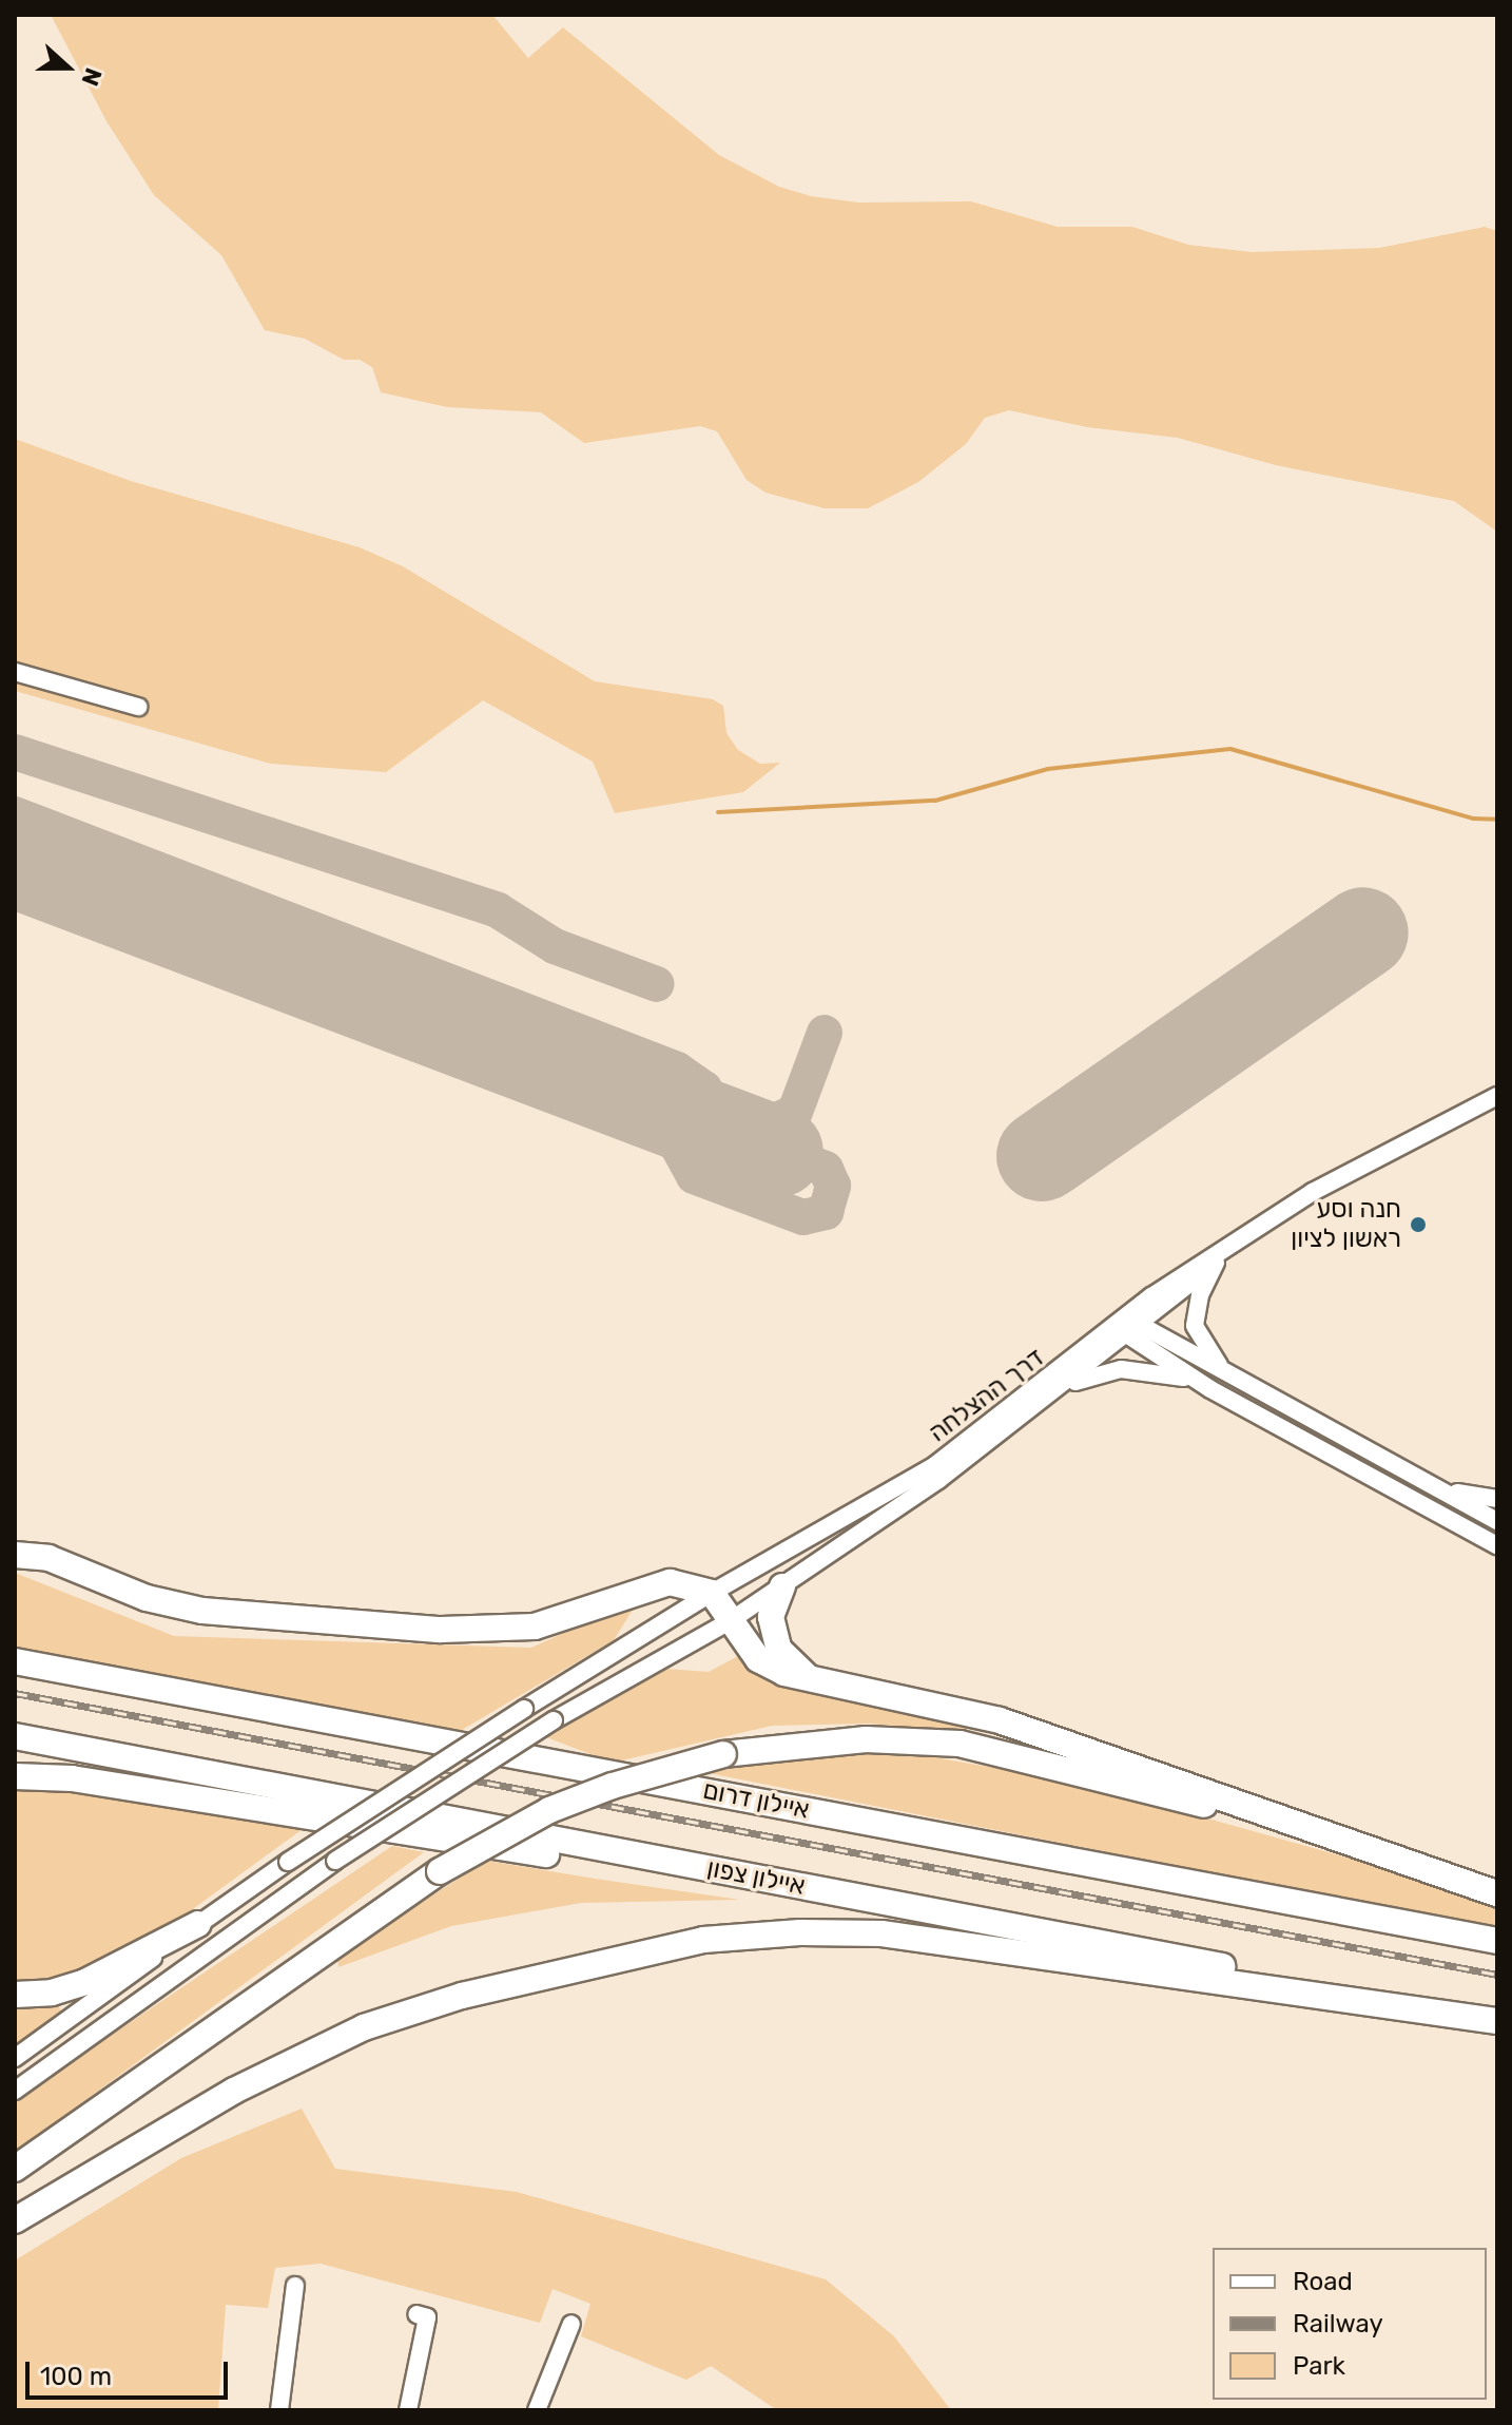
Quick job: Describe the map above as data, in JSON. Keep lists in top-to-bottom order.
{
  "streets": {
    "highway": ["איילון דרום", "איילון צפון"],
    "street": ["דרך ההצלחה"]
  },
  "places": ["חנה וסע ראשון לציון"],
  "legend": ["Road", "Railway", "Park"],
  "scale_bar": "100 m",
  "north": "right"
}
